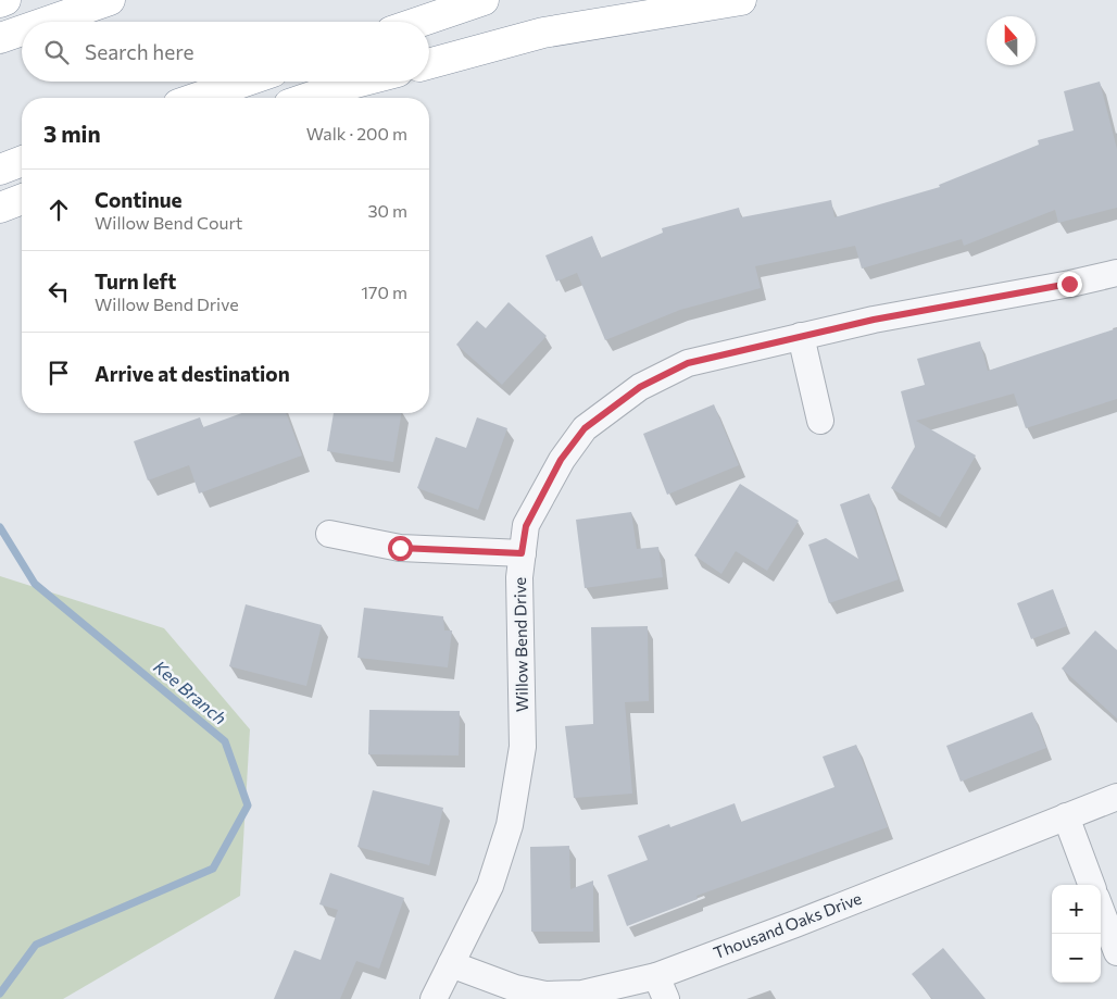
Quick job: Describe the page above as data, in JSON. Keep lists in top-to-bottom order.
{
  "streets": {
    "street": ["Willow Bend Drive", "Thousand Oaks Drive"]
  },
  "crossings": [
    ["Willow Bend Drive", "Thousand Oaks Drive"]
  ],
  "water": ["Kee Branch"],
  "north": "top",
  "page": {
    "search": "Search here",
    "heading": ["3 min", "Walk · 200 m"],
    "list": [
      ["Continue", "Willow Bend Court", "30 m"],
      ["Turn left", "Willow Bend Drive", "170 m"],
      "Arrive at destination"
    ],
    "map_buttons": ["+", "−"]
  }
}
